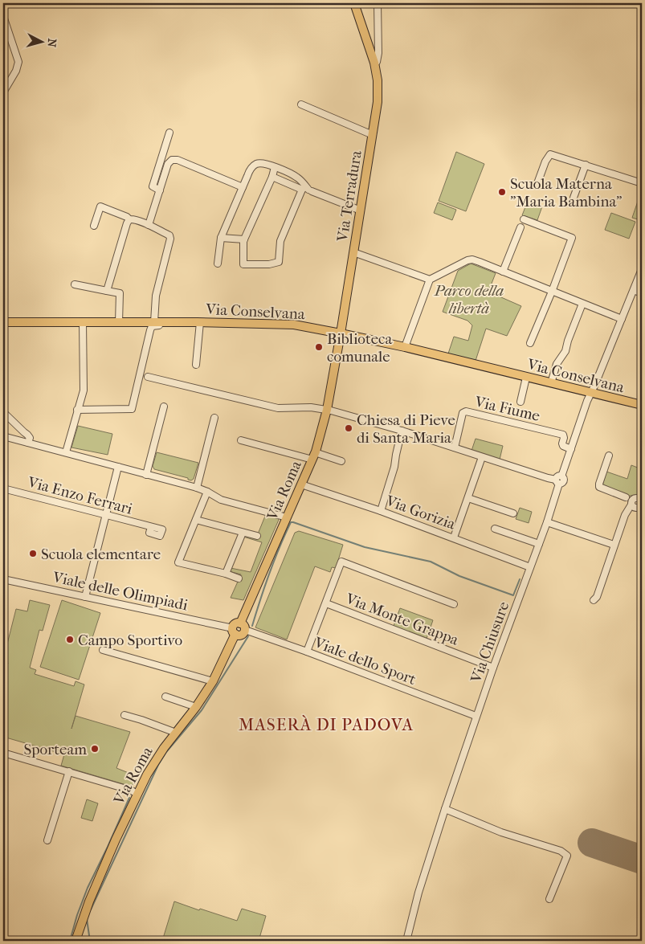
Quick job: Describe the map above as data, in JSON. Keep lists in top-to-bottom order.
{
  "streets": {
    "main road": ["Via Terradura", "Via Conselvana", "Via Roma"],
    "street": [
      "Via Fiume",
      "Via Enzo Ferrari",
      "Via Gorizia",
      "Viale delle Olimpiadi",
      "Via Monte Grappa",
      "Via Chiusure",
      "Viale dello Sport"
    ]
  },
  "crossings": [
    ["Via Terradura", "Via Conselvana"],
    ["Via Terradura", "Via Roma"],
    ["Via Conselvana", "Via Chiusure"],
    ["Via Fiume", "Via Chiusure"],
    ["Via Roma", "Via Gorizia"],
    ["Via Roma", "Viale delle Olimpiadi"],
    ["Via Roma", "Viale dello Sport"],
    ["Via Gorizia", "Via Chiusure"],
    ["Via Monte Grappa", "Via Chiusure"],
    ["Via Monte Grappa", "Viale dello Sport"],
    ["Via Chiusure", "Viale dello Sport"]
  ],
  "districts": ["MASERÀ DI PADOVA"],
  "parks": ["Parco della libertà"],
  "places": [
    "Scuola Materna \"Maria Bambina\"",
    "Biblioteca comunale",
    "Chiesa di Pieve di Santa Maria",
    "Scuola elementare",
    "Campo Sportivo",
    "Sporteam"
  ],
  "north": "right"
}
